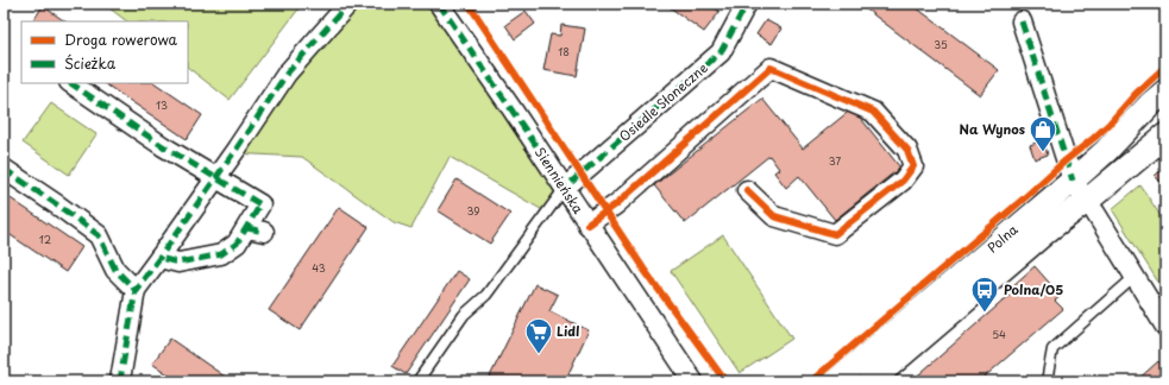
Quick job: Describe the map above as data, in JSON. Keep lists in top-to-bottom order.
{
  "streets": {
    "street": ["Osiedle Słoneczne", "Siennieńska", "Polna"]
  },
  "crossings": [
    ["Osiedle Słoneczne", "Siennieńska"]
  ],
  "places": {
    "shop": ["Na Wynos"],
    "bus stop": ["Polna/05"],
    "supermarket": ["Lidl"]
  },
  "house_numbers": [
    "35",
    "18",
    "13",
    "37",
    "39",
    "12",
    "43",
    "54"
  ],
  "legend": ["Droga rowerowa", "Ścieżka"]
}
